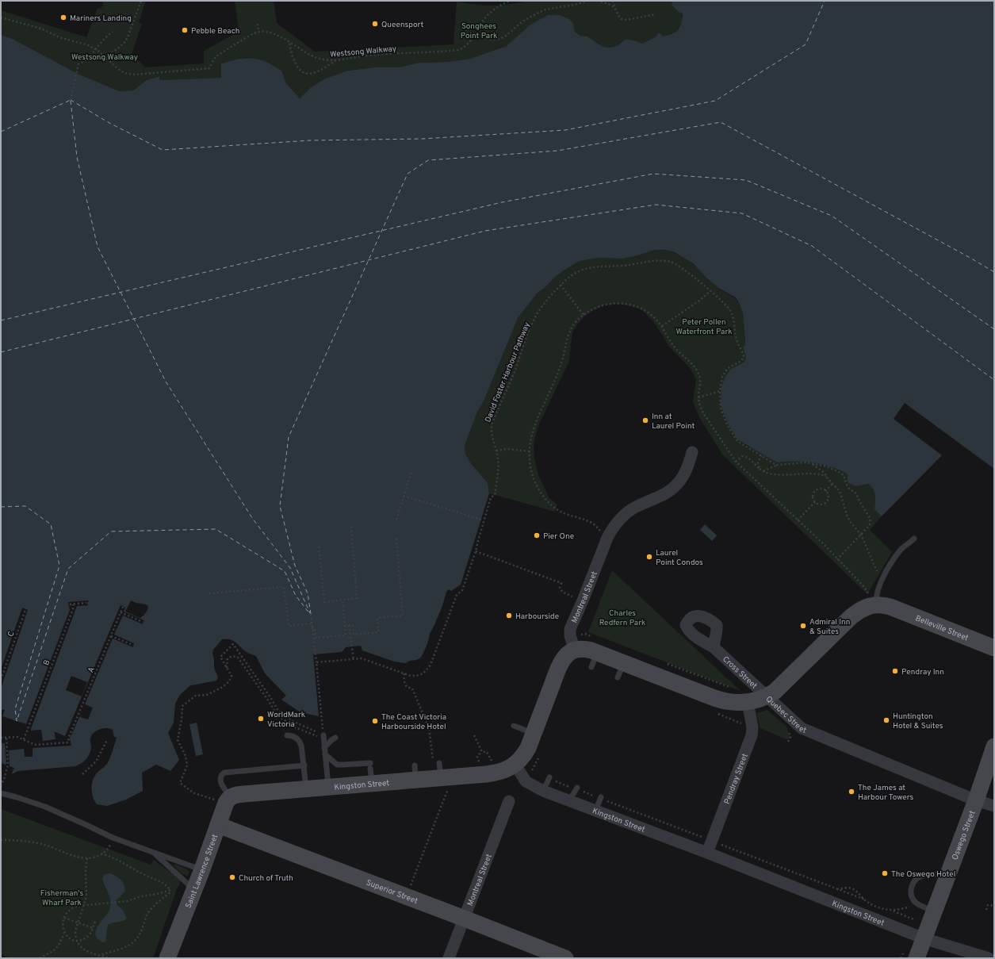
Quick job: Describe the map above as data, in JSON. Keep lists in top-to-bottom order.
{
  "streets": {
    "street": [
      "Montreal Street",
      "Belleville Street",
      "Cross Street",
      "Quebec Street",
      "Pendray Street",
      "Kingston Street",
      "Oswego Street",
      "Saint Lawrence Street",
      "Superior Street"
    ],
    "path": [
      "Westsong Walkway",
      "David Foster Harbour Pathway",
      "C",
      "B",
      "A"
    ]
  },
  "crossings": [
    ["Montreal Street", "Quebec Street"],
    ["Montreal Street", "Superior Street"],
    ["B", "A"],
    ["Cross Street", "Quebec Street"],
    ["Quebec Street", "Pendray Street"],
    ["Quebec Street", "Oswego Street"],
    ["Pendray Street", "Kingston Street"],
    ["Kingston Street", "Oswego Street"],
    ["Kingston Street", "Saint Lawrence Street"],
    ["Saint Lawrence Street", "Superior Street"]
  ],
  "parks": [
    "Songhees Point Park",
    "Westsong Walkway",
    "Peter Pollen Waterfront Park",
    "Charles Redfern Park",
    "Fisherman's Wharf Park"
  ],
  "places": [
    "Mariners Landing",
    "Queensport",
    "Pebble Beach",
    "Inn at Laurel Point",
    "Pier One",
    "Laurel Point Condos",
    "Harbourside",
    "Admiral Inn & Suites",
    "Pendray Inn",
    "WorldMark Victoria",
    "Huntington Hotel & Suites",
    "The Coast Victoria Harbourside Hotel",
    "The James at Harbour Towers",
    "The Oswego Hotel",
    "Church of Truth"
  ]
}
